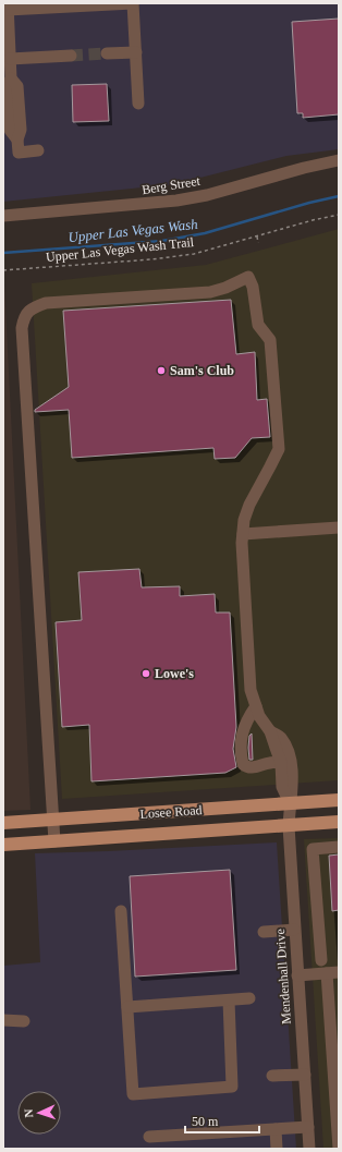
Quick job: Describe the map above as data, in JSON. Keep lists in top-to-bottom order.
{
  "streets": {
    "main road": ["Losee Road"],
    "street": ["Berg Street", "Mendenhall Drive"],
    "path": ["Upper Las Vegas Wash Trail"]
  },
  "crossings": [
    ["Losee Road", "Mendenhall Drive"]
  ],
  "water": ["Upper Las Vegas Wash"],
  "places": ["Sam's Club", "Lowe's"],
  "scale_bar": "50 m",
  "north": "left"
}
